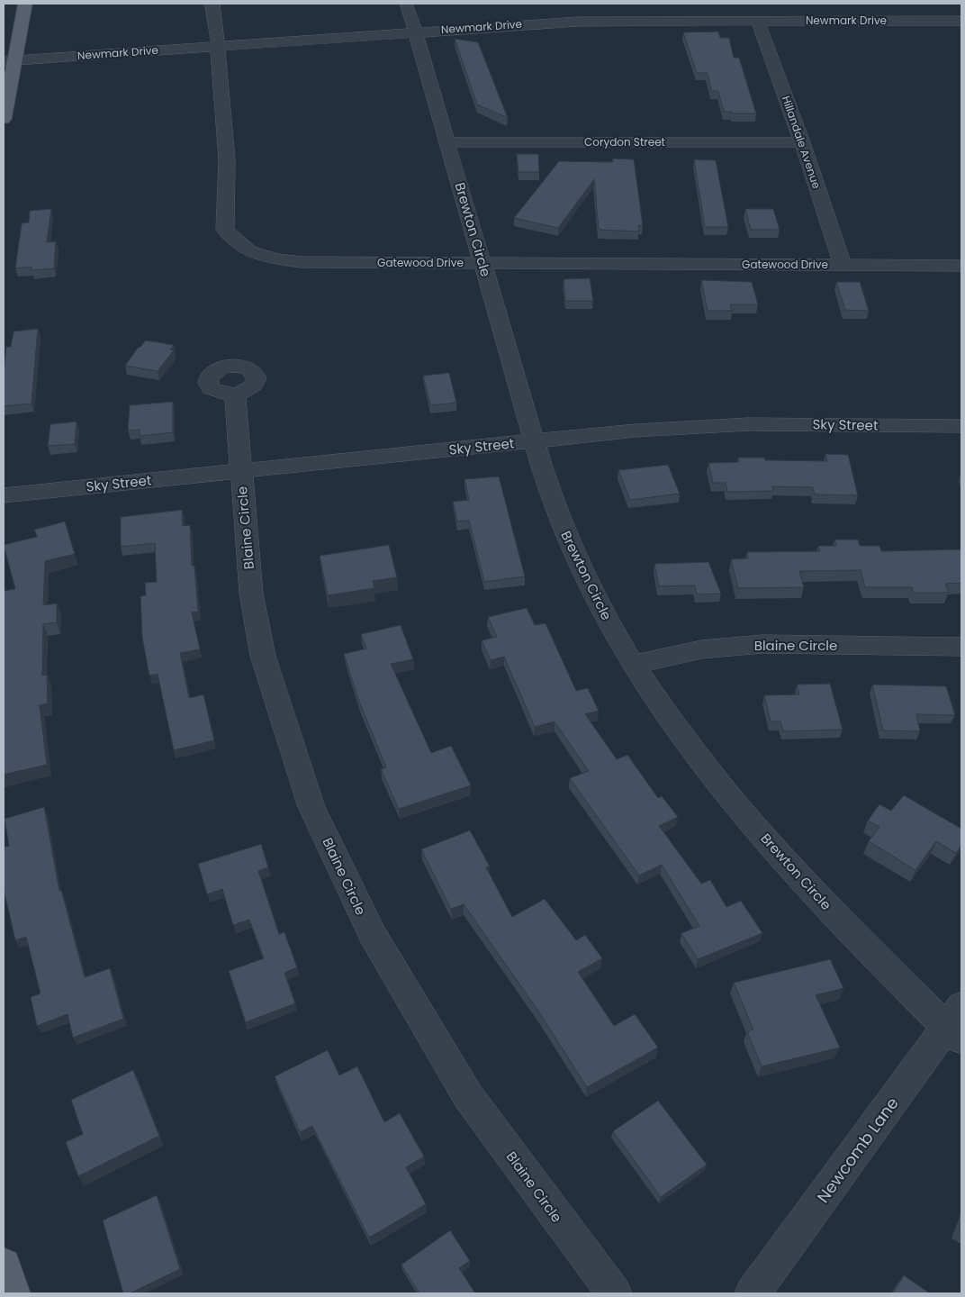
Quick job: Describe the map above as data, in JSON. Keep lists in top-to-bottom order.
{
  "streets": {
    "street": [
      "Newmark Drive",
      "Corydon Street",
      "Hillandale Avenue",
      "Brewton Circle",
      "Gatewood Drive",
      "Sky Street",
      "Blaine Circle",
      "Newcomb Lane"
    ]
  },
  "crossings": [
    ["Newmark Drive", "Hillandale Avenue"],
    ["Newmark Drive", "Brewton Circle"],
    ["Newmark Drive", "Gatewood Drive"],
    ["Corydon Street", "Hillandale Avenue"],
    ["Corydon Street", "Brewton Circle"],
    ["Hillandale Avenue", "Gatewood Drive"],
    ["Brewton Circle", "Gatewood Drive"],
    ["Brewton Circle", "Sky Street"],
    ["Brewton Circle", "Blaine Circle"],
    ["Brewton Circle", "Newcomb Lane"],
    ["Sky Street", "Blaine Circle"]
  ]
}
